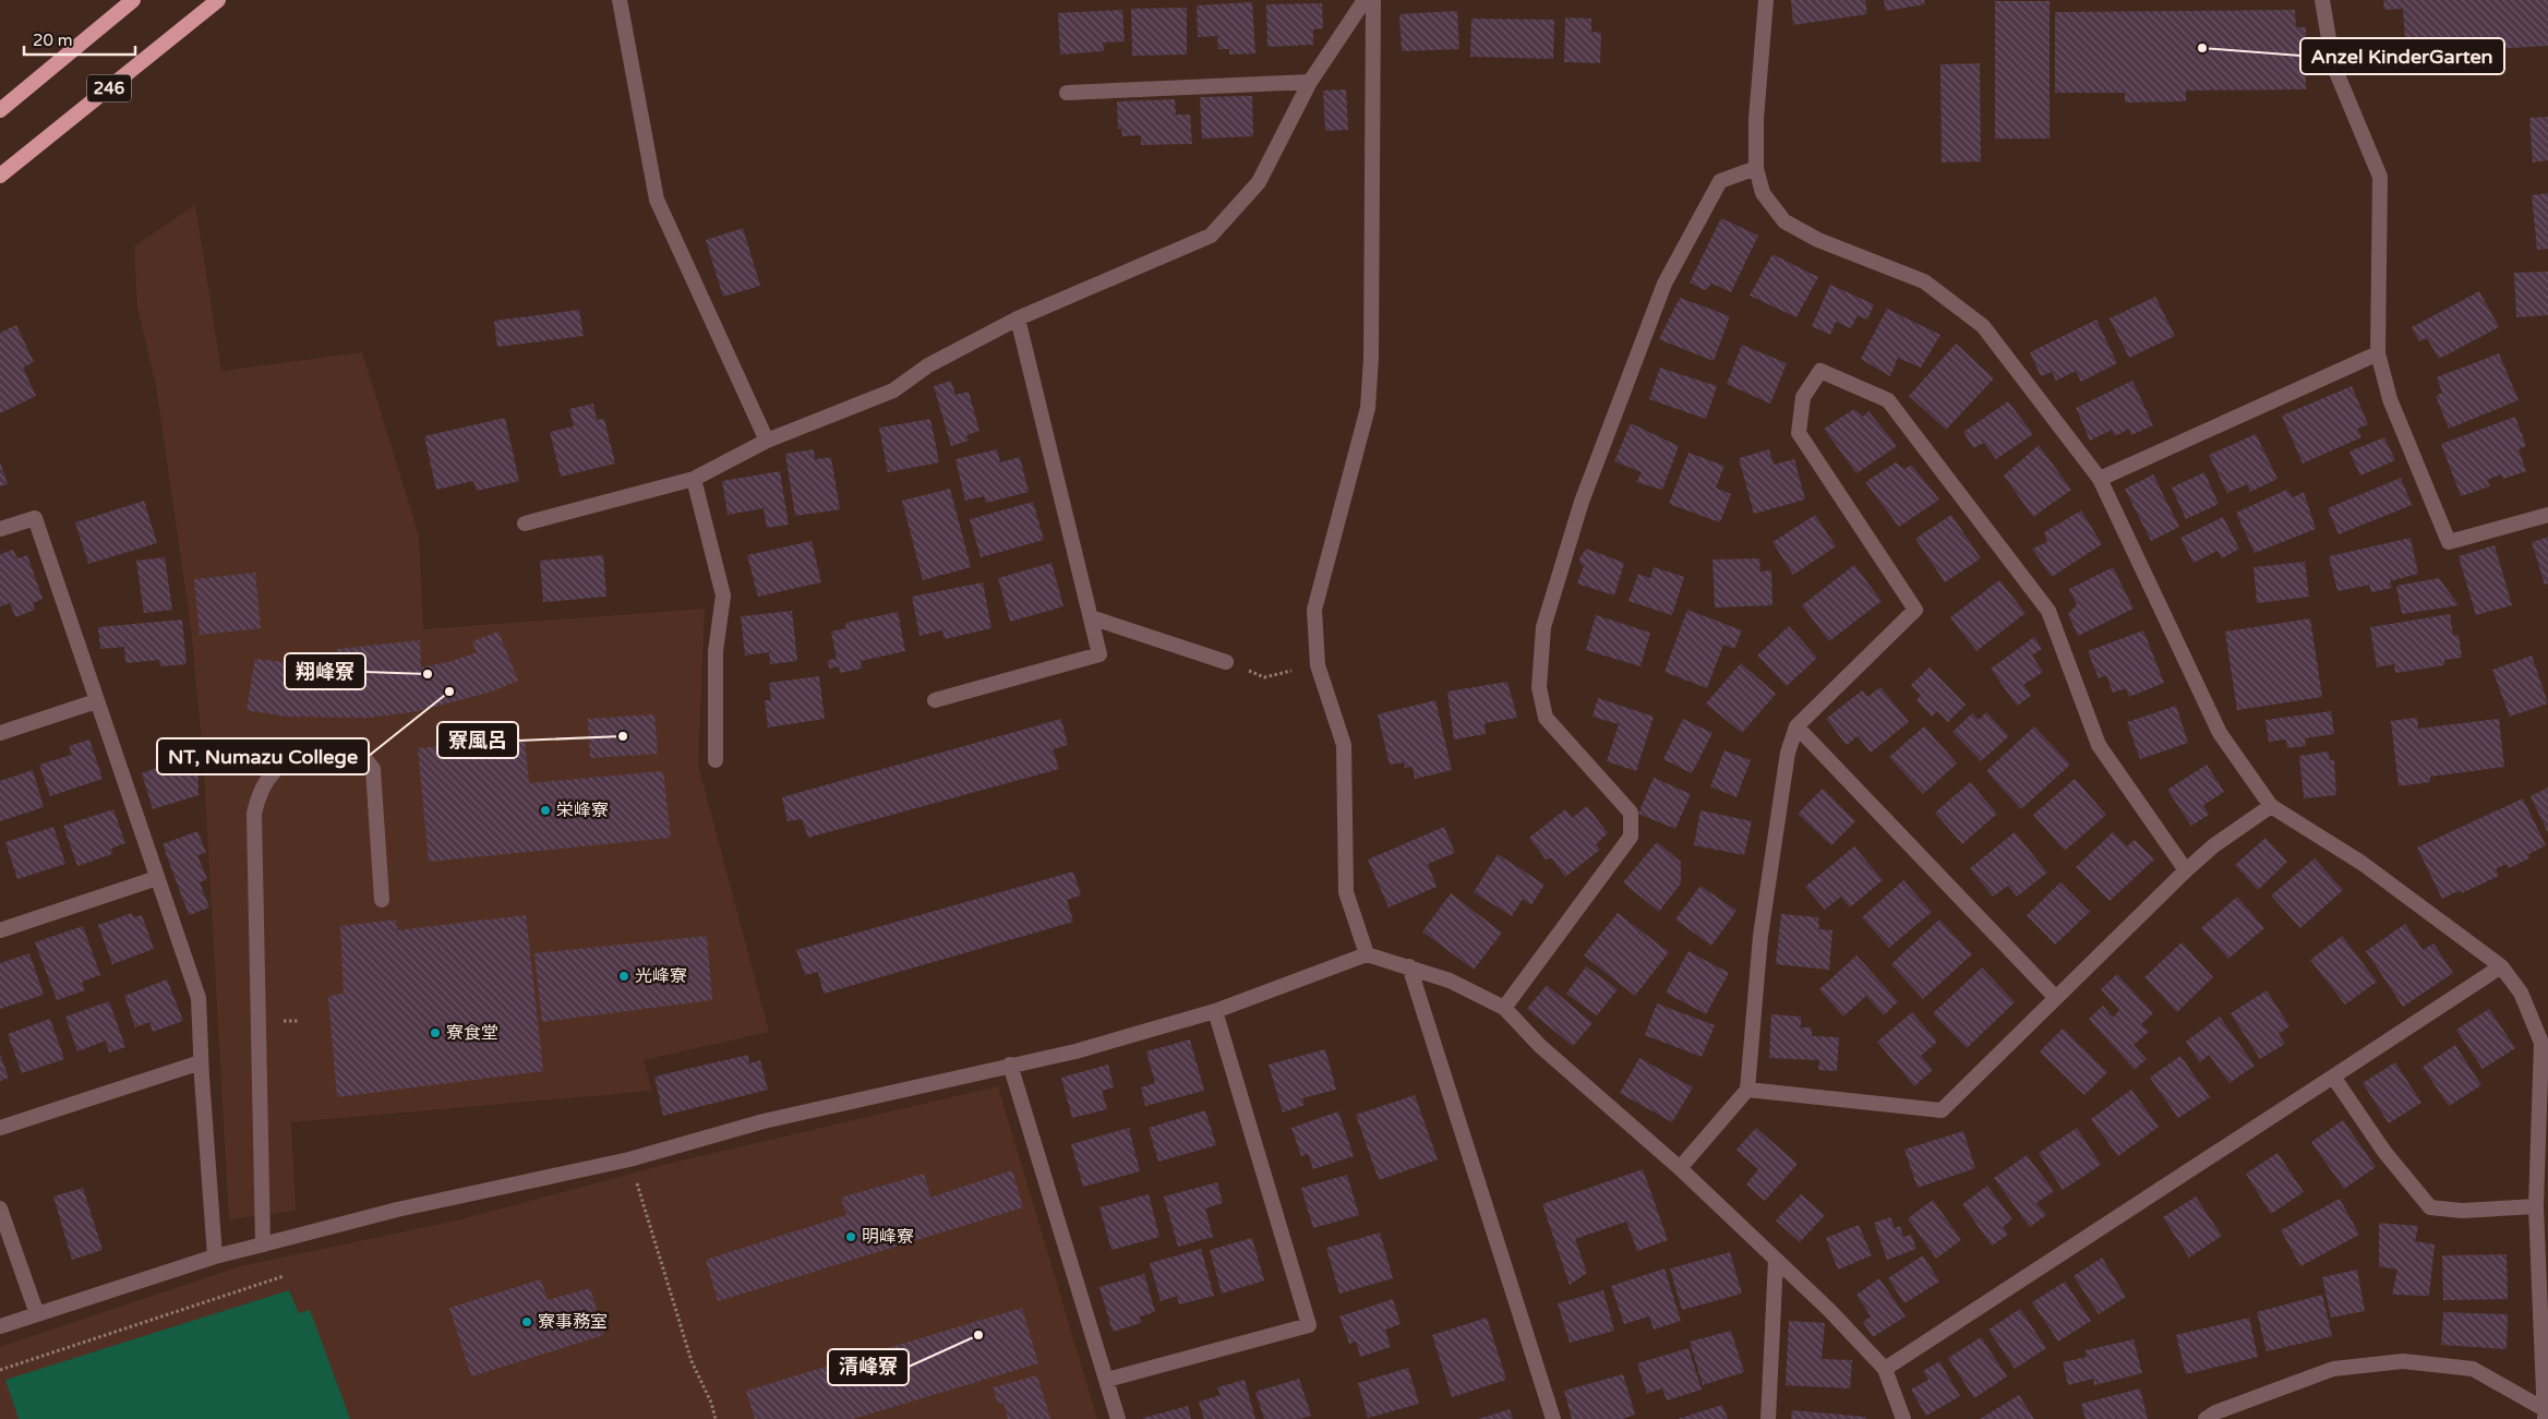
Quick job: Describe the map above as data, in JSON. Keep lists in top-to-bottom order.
{
  "streets": {
    "highway": ["246"]
  },
  "places": [
    "Anzel KinderGarten",
    "翔峰寮",
    "NT, Numazu College",
    "寮風呂",
    "栄峰寮",
    "光峰寮",
    "寮食堂",
    "明峰寮",
    "寮事務室",
    "清峰寮"
  ],
  "scale_bar": "20 m"
}
